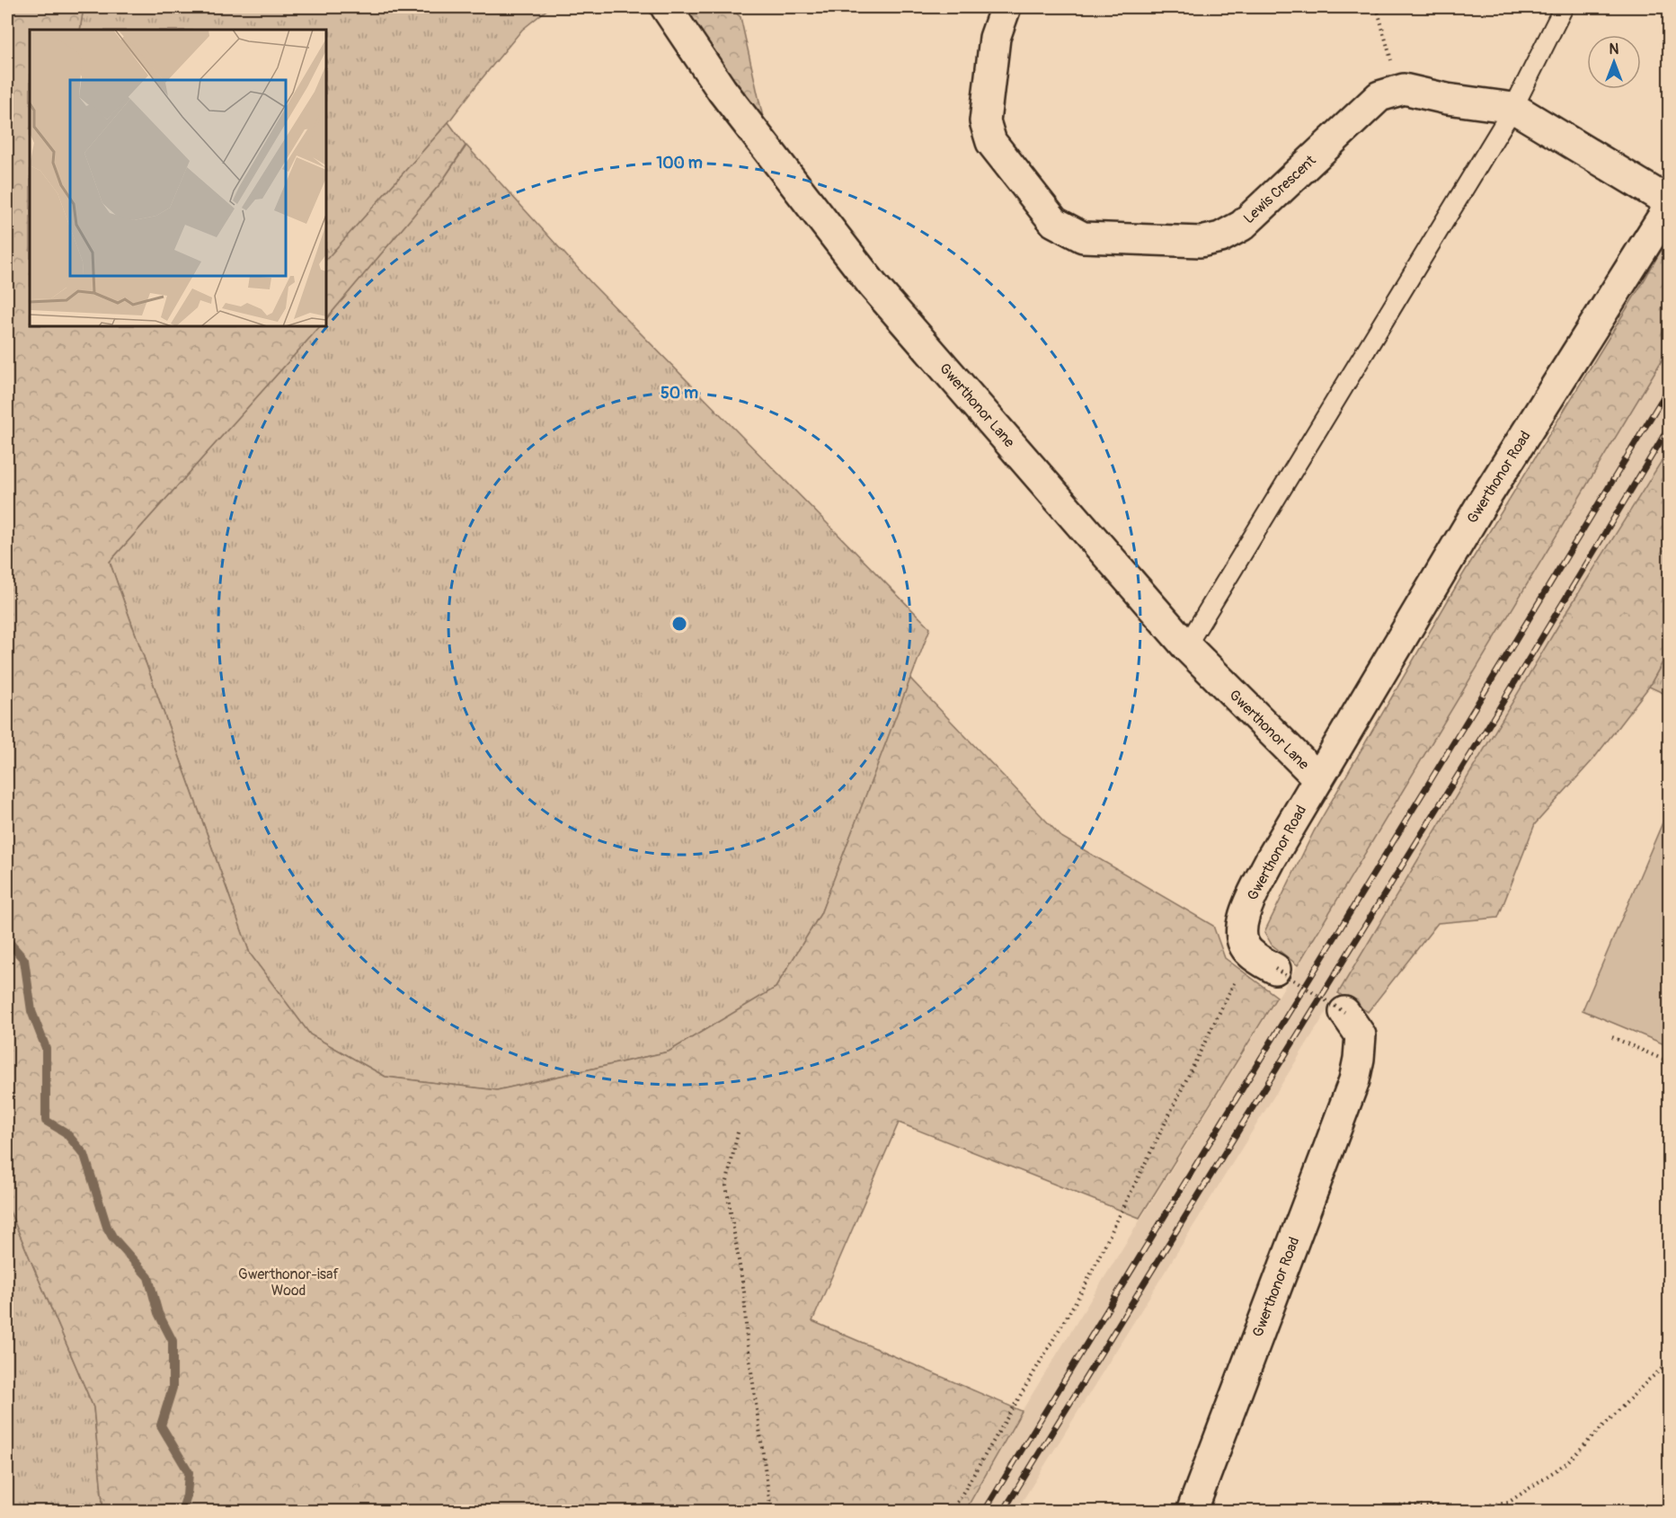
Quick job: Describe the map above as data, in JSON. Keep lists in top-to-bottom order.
{
  "streets": {
    "street": ["Lewis Crescent", "Gwerthonor Lane", "Gwerthonor Road"]
  },
  "crossings": [
    ["Gwerthonor Lane", "Gwerthonor Road"]
  ],
  "parks": ["Gwerthonor-isaf Wood"],
  "north": "top",
  "rings": ["100 m", "50 m"]
}
